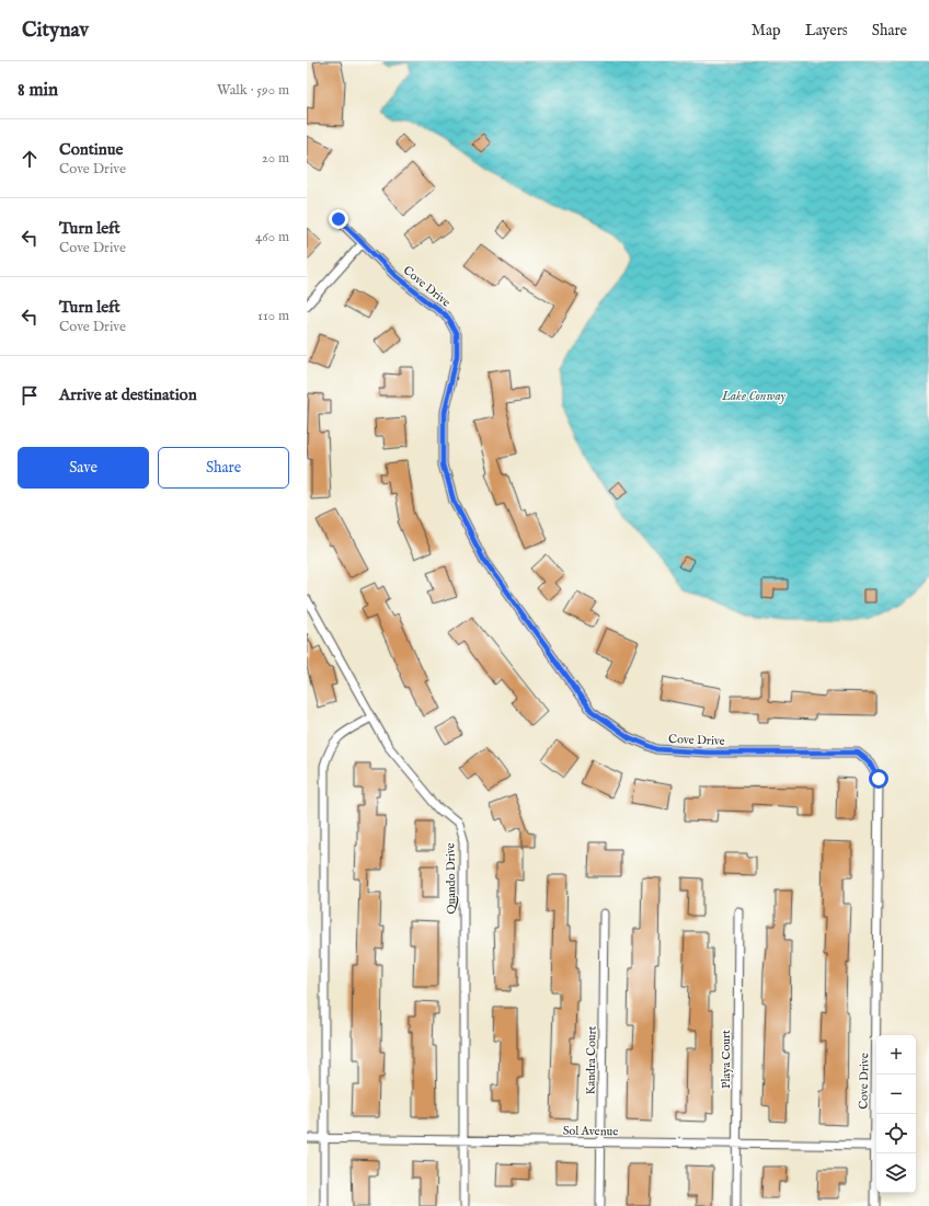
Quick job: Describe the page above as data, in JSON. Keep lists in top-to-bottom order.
{
  "streets": {
    "street": [
      "Cove Drive",
      "Quando Drive",
      "Playa Court",
      "Kandra Court",
      "Sol Avenue"
    ]
  },
  "crossings": [
    ["Cove Drive", "Sol Avenue"],
    ["Quando Drive", "Sol Avenue"],
    ["Playa Court", "Sol Avenue"],
    ["Kandra Court", "Sol Avenue"]
  ],
  "water": ["Lake Conway"],
  "page": {
    "header": "Citynav",
    "nav": ["Map", "Layers", "Share"],
    "heading": ["8 min", "Walk · 590 m"],
    "list": [
      ["Continue", "Cove Drive", "20 m"],
      ["Turn left", "Cove Drive", "460 m"],
      ["Turn left", "Cove Drive", "110 m"],
      "Arrive at destination"
    ],
    "buttons": ["Save", "Share"],
    "map_buttons": ["+", "−"]
  }
}
